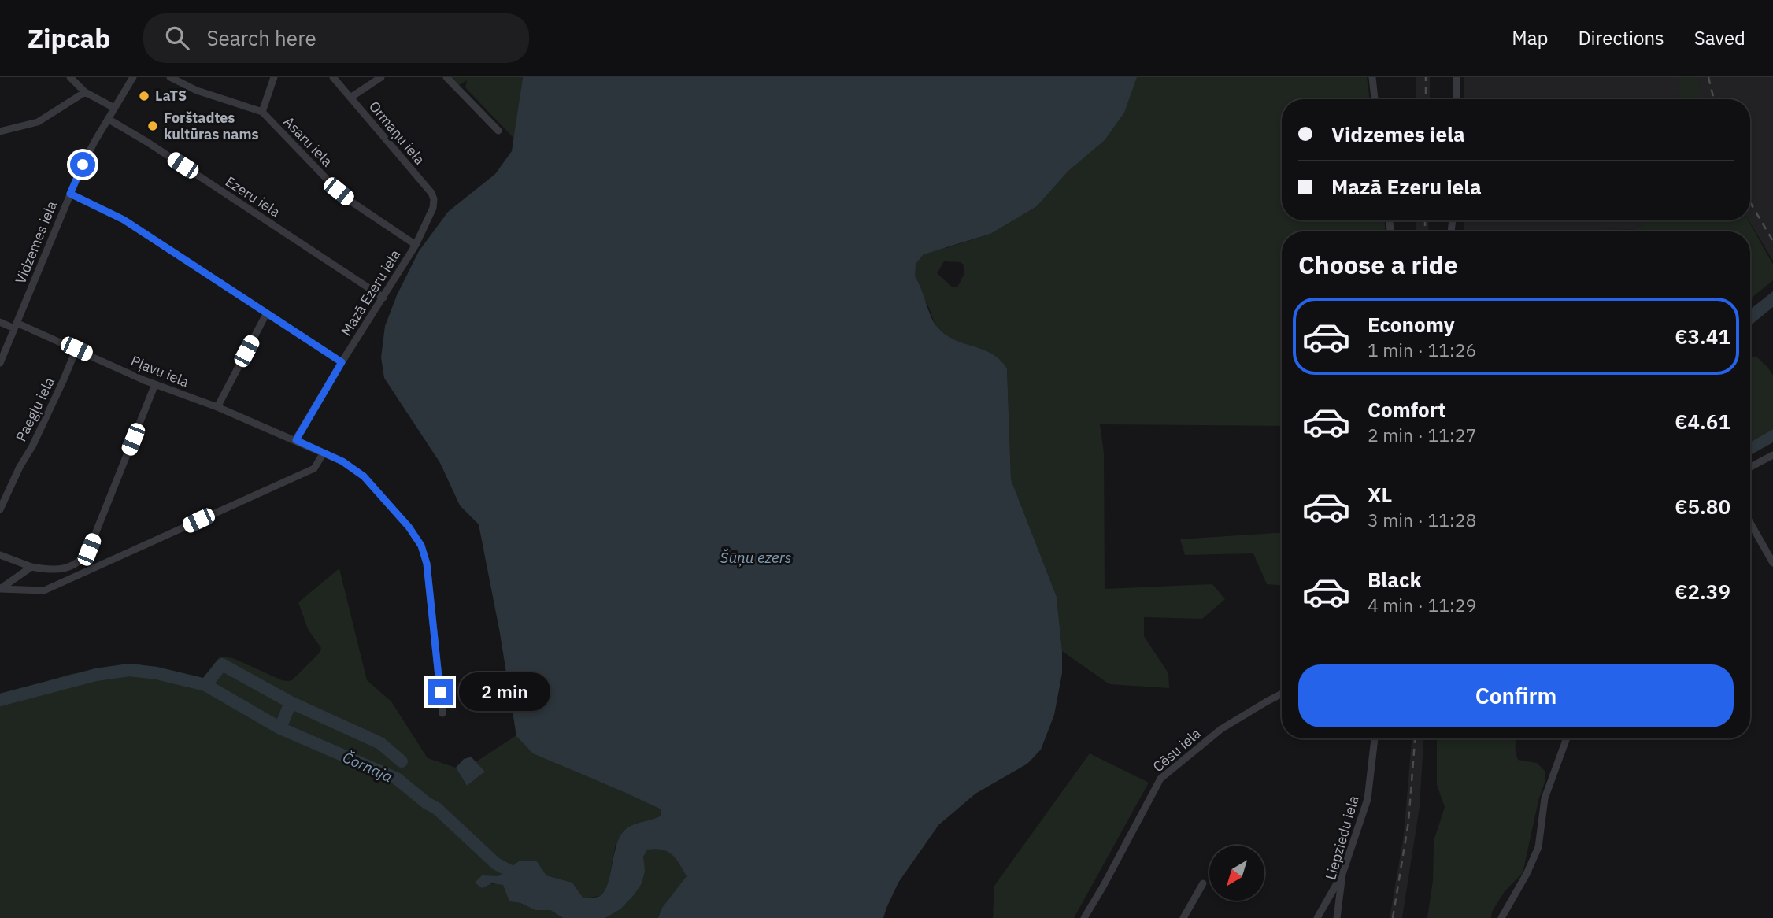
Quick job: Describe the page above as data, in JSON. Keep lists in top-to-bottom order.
{
  "streets": {
    "street": [
      "Ormaņu iela",
      "Asaru iela",
      "Ezeru iela",
      "Vidzemes iela",
      "Mazā Ezeru iela",
      "Pļavu iela",
      "Paegļu iela",
      "Cēsu iela",
      "Liepziedu iela"
    ]
  },
  "crossings": [
    ["Ormaņu iela", "Mazā Ezeru iela"],
    ["Asaru iela", "Mazā Ezeru iela"],
    ["Ezeru iela", "Vidzemes iela"],
    ["Ezeru iela", "Mazā Ezeru iela"],
    ["Vidzemes iela", "Pļavu iela"],
    ["Mazā Ezeru iela", "Pļavu iela"],
    ["Pļavu iela", "Paegļu iela"]
  ],
  "water": ["Šūņu ezers", "Čornaja"],
  "places": ["LaTS", "Forštadtes kultūras nams"],
  "north": "bottom left",
  "page": {
    "header": "Zipcab",
    "search": "Search here",
    "nav": ["Map", "Directions", "Saved"],
    "banner": ["Vidzemes iela", "Mazā Ezeru iela"],
    "heading": "Choose a ride",
    "list": [
      {
        "name": "Economy",
        "note": "1 min · 11:26",
        "value": "€3.41"
      },
      {
        "name": "Comfort",
        "note": "2 min · 11:27",
        "value": "€4.61"
      },
      {
        "name": "XL",
        "note": "3 min · 11:28",
        "value": "€5.80"
      },
      {
        "name": "Black",
        "note": "4 min · 11:29",
        "value": "€2.39"
      }
    ],
    "buttons": "Confirm",
    "bubble": "2 min"
  }
}
